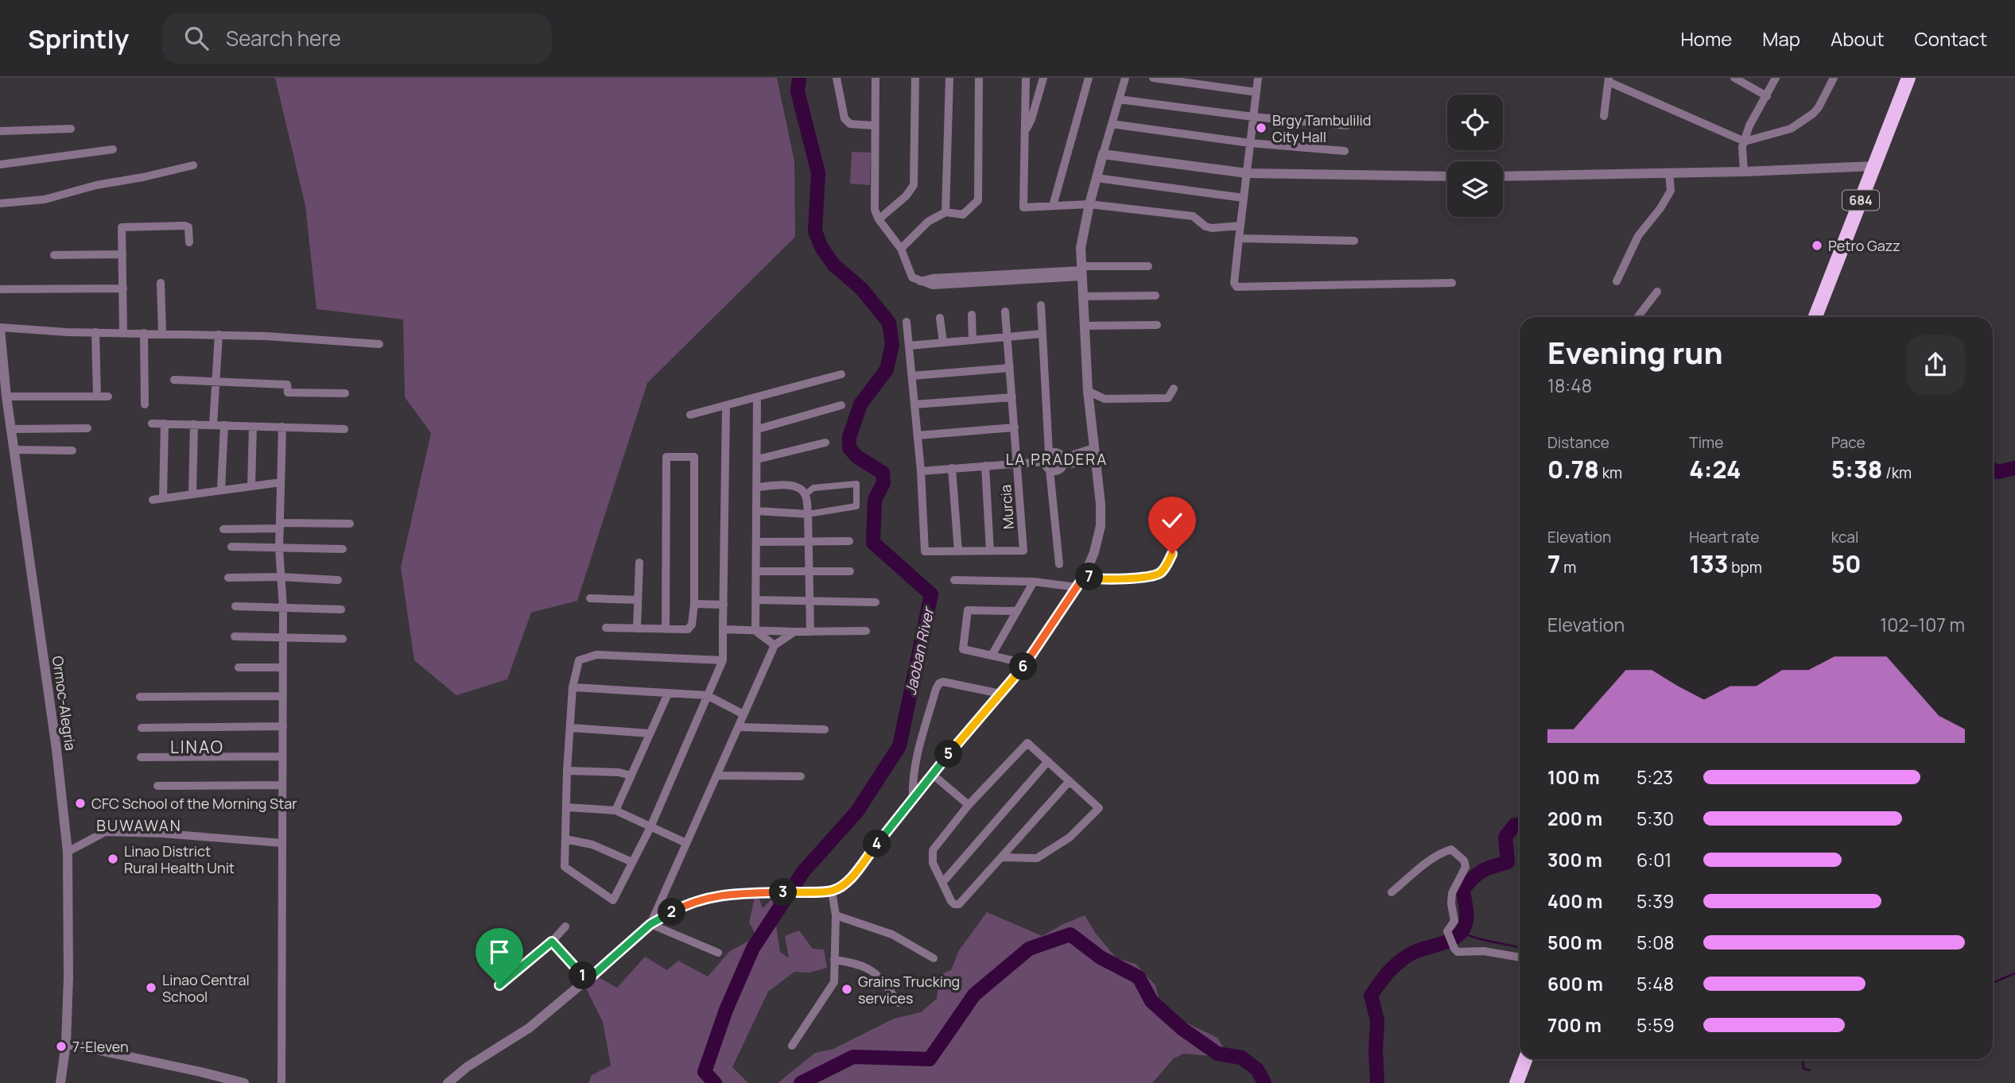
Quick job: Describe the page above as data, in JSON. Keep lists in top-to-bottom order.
{
  "streets": {
    "highway": ["684"],
    "street": ["Murcia", "Ormoc-Alegria"]
  },
  "districts": ["LA PRADERA", "LINAO", "BUWAWAN"],
  "water": ["Jaoban River"],
  "places": [
    "Brgy Tambulilid City Hall",
    "Petro Gazz",
    "CFC School of the Morning Star",
    "Linao District Rural Health Unit",
    "Linao Central School",
    "Grains Trucking services",
    "7-Eleven"
  ],
  "page": {
    "header": "Sprintly",
    "search": "Search here",
    "nav": [
      "Home",
      "Map",
      "About",
      "Contact"
    ],
    "heading": ["Evening run", "18:48"],
    "stats": [
      ["Distance", "0.78 km"],
      ["Time", "4:24"],
      ["Pace", "5:38 /km"],
      ["Elevation", "7 m"],
      ["Heart rate", "133 bpm"],
      ["kcal", "50"]
    ],
    "pins": [
      "7",
      "6",
      "5",
      "4",
      "3",
      "2",
      "1"
    ],
    "chart": ["Elevation", "102–107 m"],
    "list": [
      {
        "name": "100 m",
        "note": "5:23"
      },
      {
        "name": "200 m",
        "note": "5:30"
      },
      {
        "name": "300 m",
        "note": "6:01"
      },
      {
        "name": "400 m",
        "note": "5:39"
      },
      {
        "name": "500 m",
        "note": "5:08"
      },
      {
        "name": "600 m",
        "note": "5:48"
      },
      {
        "name": "700 m",
        "note": "5:59"
      }
    ]
  }
}
